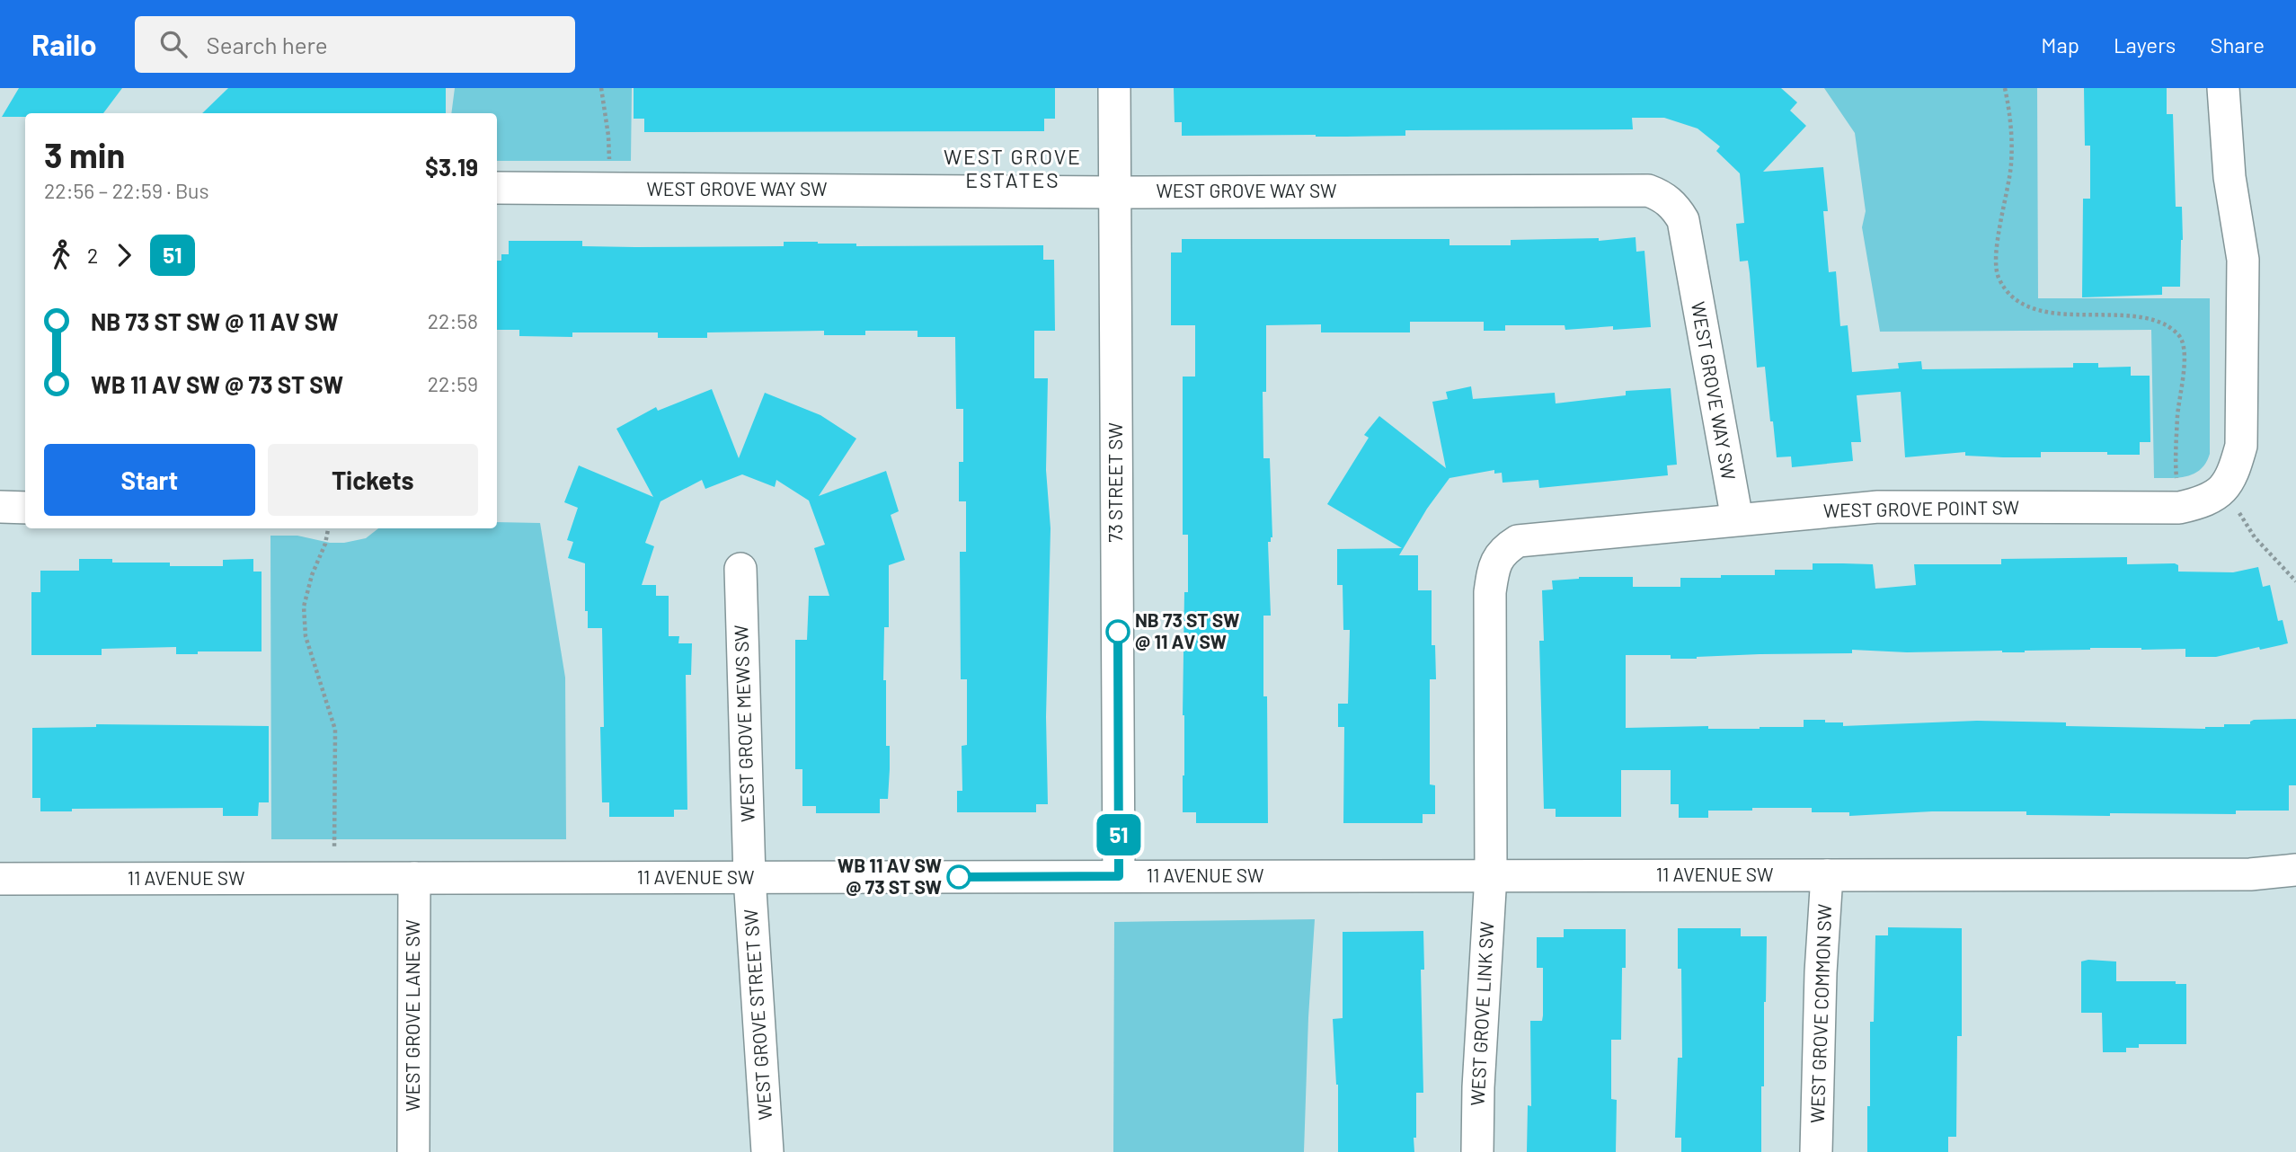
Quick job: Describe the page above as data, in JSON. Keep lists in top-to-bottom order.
{
  "streets": {
    "street": [
      "WEST GROVE WAY SW",
      "73 STREET SW",
      "WEST GROVE POINT SW",
      "WEST GROVE MEWS SW",
      "11 AVENUE SW",
      "WEST GROVE LINK SW",
      "WEST GROVE COMMON SW",
      "WEST GROVE STREET SW",
      "WEST GROVE LANE SW"
    ]
  },
  "crossings": [
    ["WEST GROVE WAY SW", "73 STREET SW"],
    ["WEST GROVE WAY SW", "WEST GROVE POINT SW"],
    ["73 STREET SW", "11 AVENUE SW"],
    ["WEST GROVE POINT SW", "11 AVENUE SW"],
    ["WEST GROVE POINT SW", "WEST GROVE LINK SW"],
    ["WEST GROVE MEWS SW", "11 AVENUE SW"],
    ["WEST GROVE MEWS SW", "WEST GROVE STREET SW"],
    ["11 AVENUE SW", "WEST GROVE LINK SW"],
    ["11 AVENUE SW", "WEST GROVE COMMON SW"],
    ["11 AVENUE SW", "WEST GROVE STREET SW"],
    ["11 AVENUE SW", "WEST GROVE LANE SW"]
  ],
  "districts": ["WEST GROVE ESTATES"],
  "places": ["NB 73 ST SW @ 11 AV SW", "WB 11 AV SW @ 73 ST SW"],
  "lines": ["bus line 51"],
  "page": {
    "header": "Railo",
    "search": "Search here",
    "nav": ["Map", "Layers", "Share"],
    "on_map": "51",
    "heading": ["3 min", "22:56 – 22:59 · Bus", "$3.19"],
    "legs": ["2", "51"],
    "list": [
      {
        "name": "NB 73 ST SW @ 11 AV SW",
        "value": "22:58"
      },
      {
        "name": "WB 11 AV SW @ 73 ST SW",
        "value": "22:59"
      }
    ],
    "buttons": ["Start", "Tickets"]
  }
}
